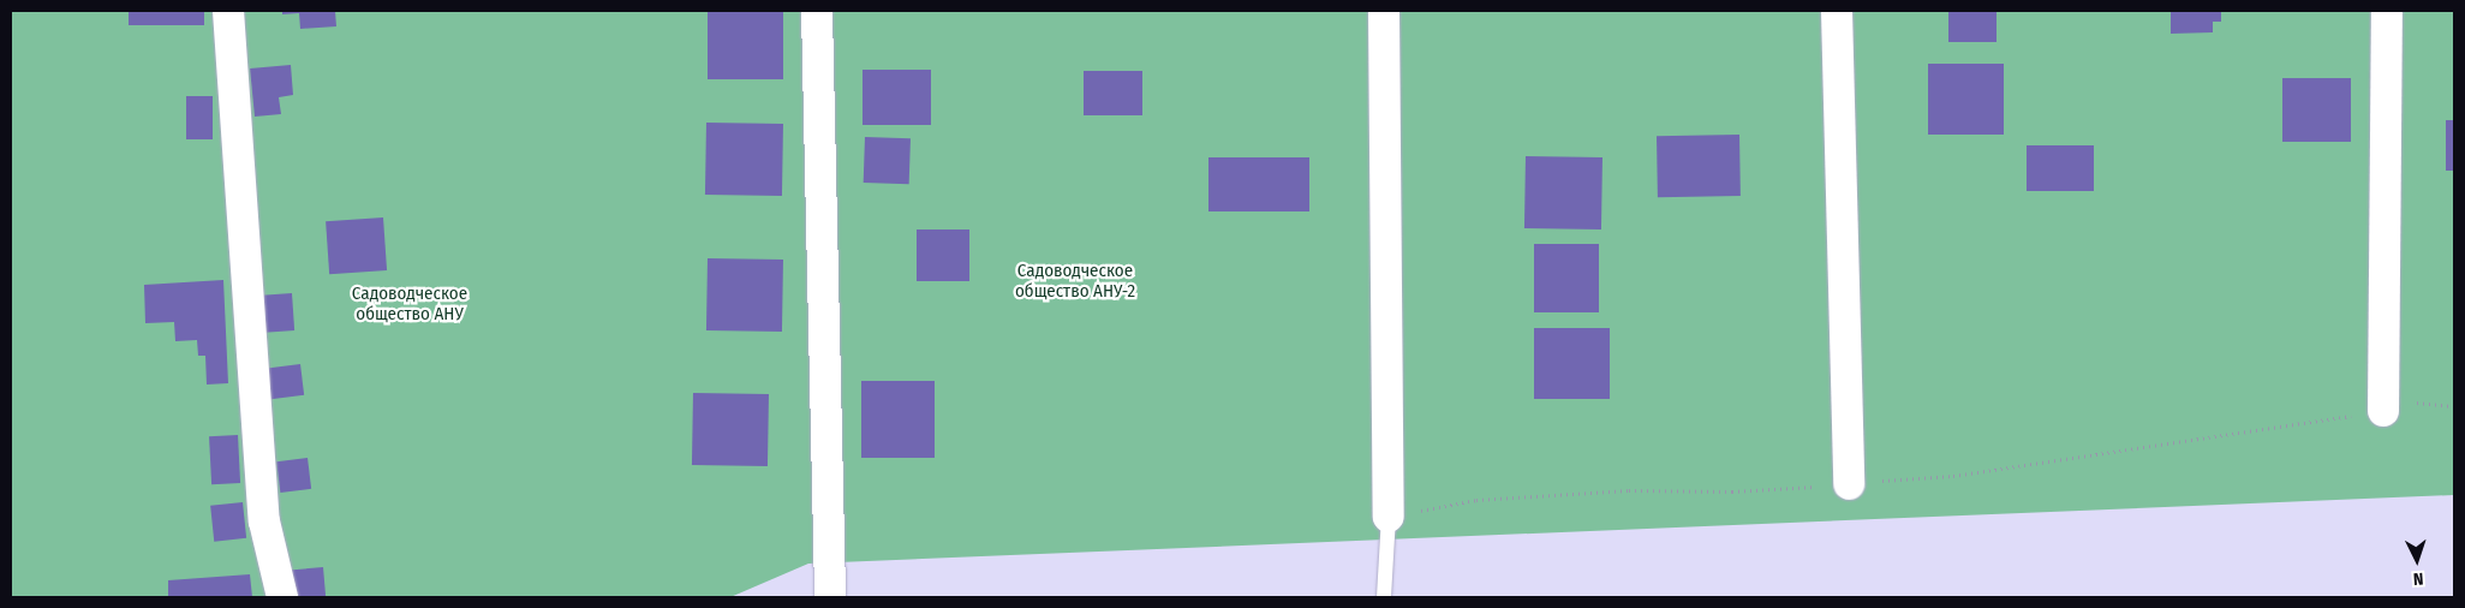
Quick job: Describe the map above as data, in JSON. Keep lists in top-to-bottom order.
{
  "parks": ["Садоводческое общество АНУ-2", "Садоводческое общество АНУ"],
  "north": "bottom"
}
